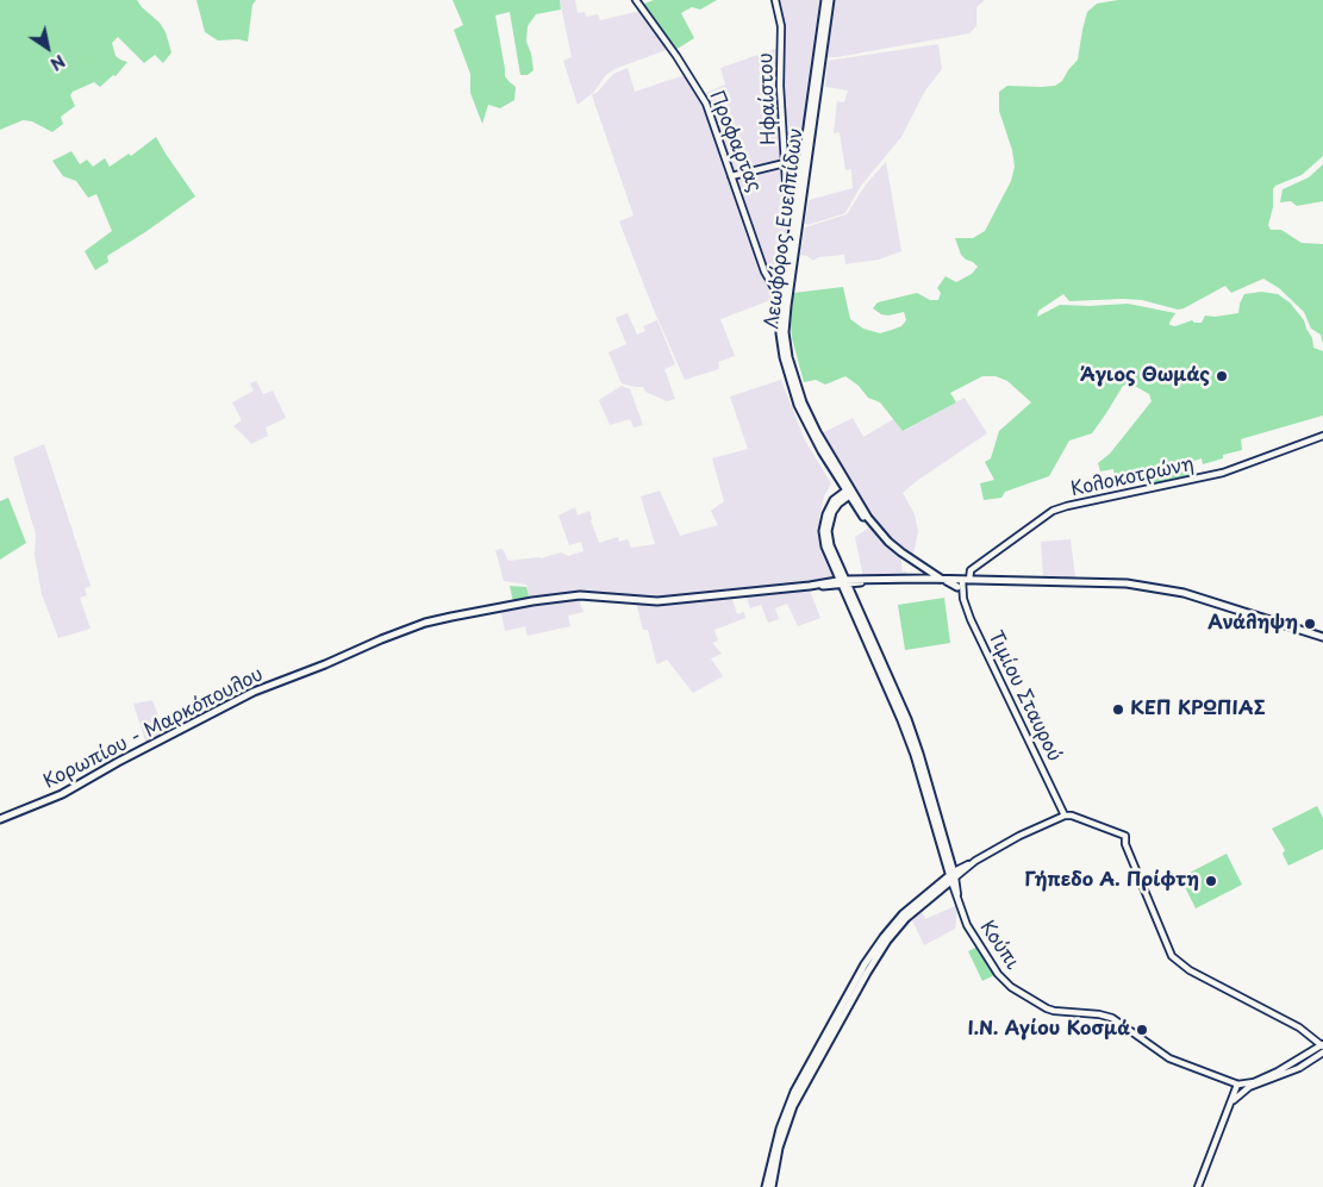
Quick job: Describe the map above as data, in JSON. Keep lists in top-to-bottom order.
{
  "streets": {
    "main road": ["Λεωφόρος Ευελπίδων", "Κορωπίου - Μαρκόπουλου"],
    "street": [
      "Ηφαίστου",
      "Προφαρτας",
      "Κολοκοτρώνη",
      "Τιμίου Σταυρού",
      "Κούπι"
    ]
  },
  "crossings": [
    ["Προφαρτας", "Λεωφόρος Ευελπίδων"],
    ["Λεωφόρος Ευελπίδων", "Κολοκοτρώνη"],
    ["Λεωφόρος Ευελπίδων", "Τιμίου Σταυρού"],
    ["Λεωφόρος Ευελπίδων", "Κορωπίου - Μαρκόπουλου"],
    ["Κολοκοτρώνη", "Τιμίου Σταυρού"]
  ],
  "places": [
    "Άγιος Θωμάς",
    "Ανάληψη",
    "ΚΕΠ ΚΡΩΠΙΑΣ",
    "Γήπεδο Α. Πρίφτη",
    "Ι.Ν. Αγίου Κοσμά"
  ],
  "north": "bottom right"
}
